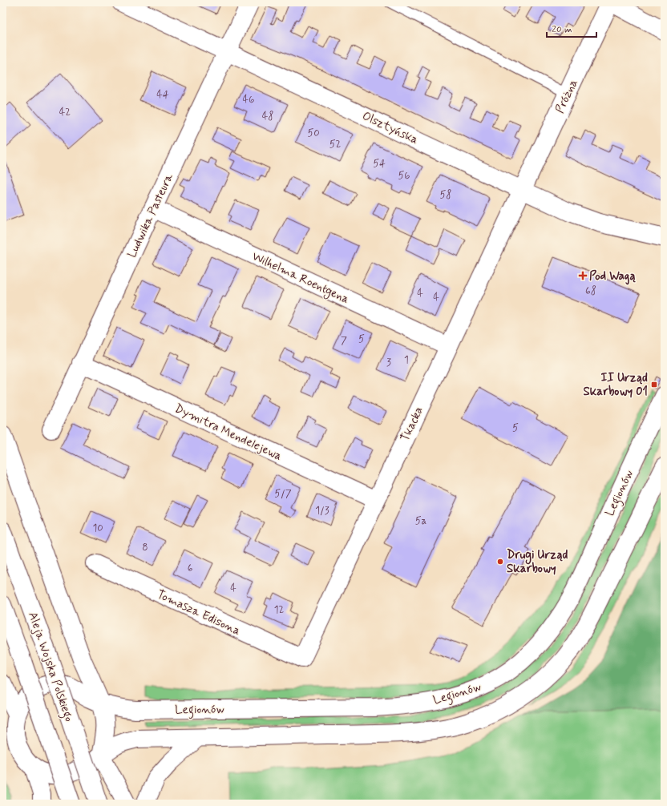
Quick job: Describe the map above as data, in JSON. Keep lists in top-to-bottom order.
{
  "streets": {
    "street": [
      "Próżna",
      "Olsztyńska",
      "Ludwika Pasteura",
      "Wilhelma Roentgena",
      "Tkacka",
      "Dymitra Mendelejewa",
      "Legionów",
      "Tomasza Edisona",
      "Aleja Wojska Polskiego"
    ]
  },
  "crossings": [
    ["Próżna", "Olsztyńska"],
    ["Próżna", "Tkacka"],
    ["Olsztyńska", "Ludwika Pasteura"],
    ["Olsztyńska", "Tkacka"],
    ["Ludwika Pasteura", "Wilhelma Roentgena"],
    ["Ludwika Pasteura", "Dymitra Mendelejewa"],
    ["Wilhelma Roentgena", "Tkacka"],
    ["Tkacka", "Dymitra Mendelejewa"],
    ["Tkacka", "Tomasza Edisona"]
  ],
  "places": {
    "health": ["Pod Wagą"],
    "transit": ["II Urząd Skarbowy 01"],
    "other": ["Drugi Urząd Skarbowy"]
  },
  "house_numbers": [
    "44",
    "46",
    "42",
    "48",
    "50",
    "52",
    "54",
    "56",
    "58",
    "68",
    "4",
    "4",
    "5",
    "7",
    "1",
    "3",
    "5",
    "5/7",
    "1/3",
    "5a",
    "10",
    "8",
    "6",
    "4",
    "12"
  ],
  "scale_bar": "20 m"
}
